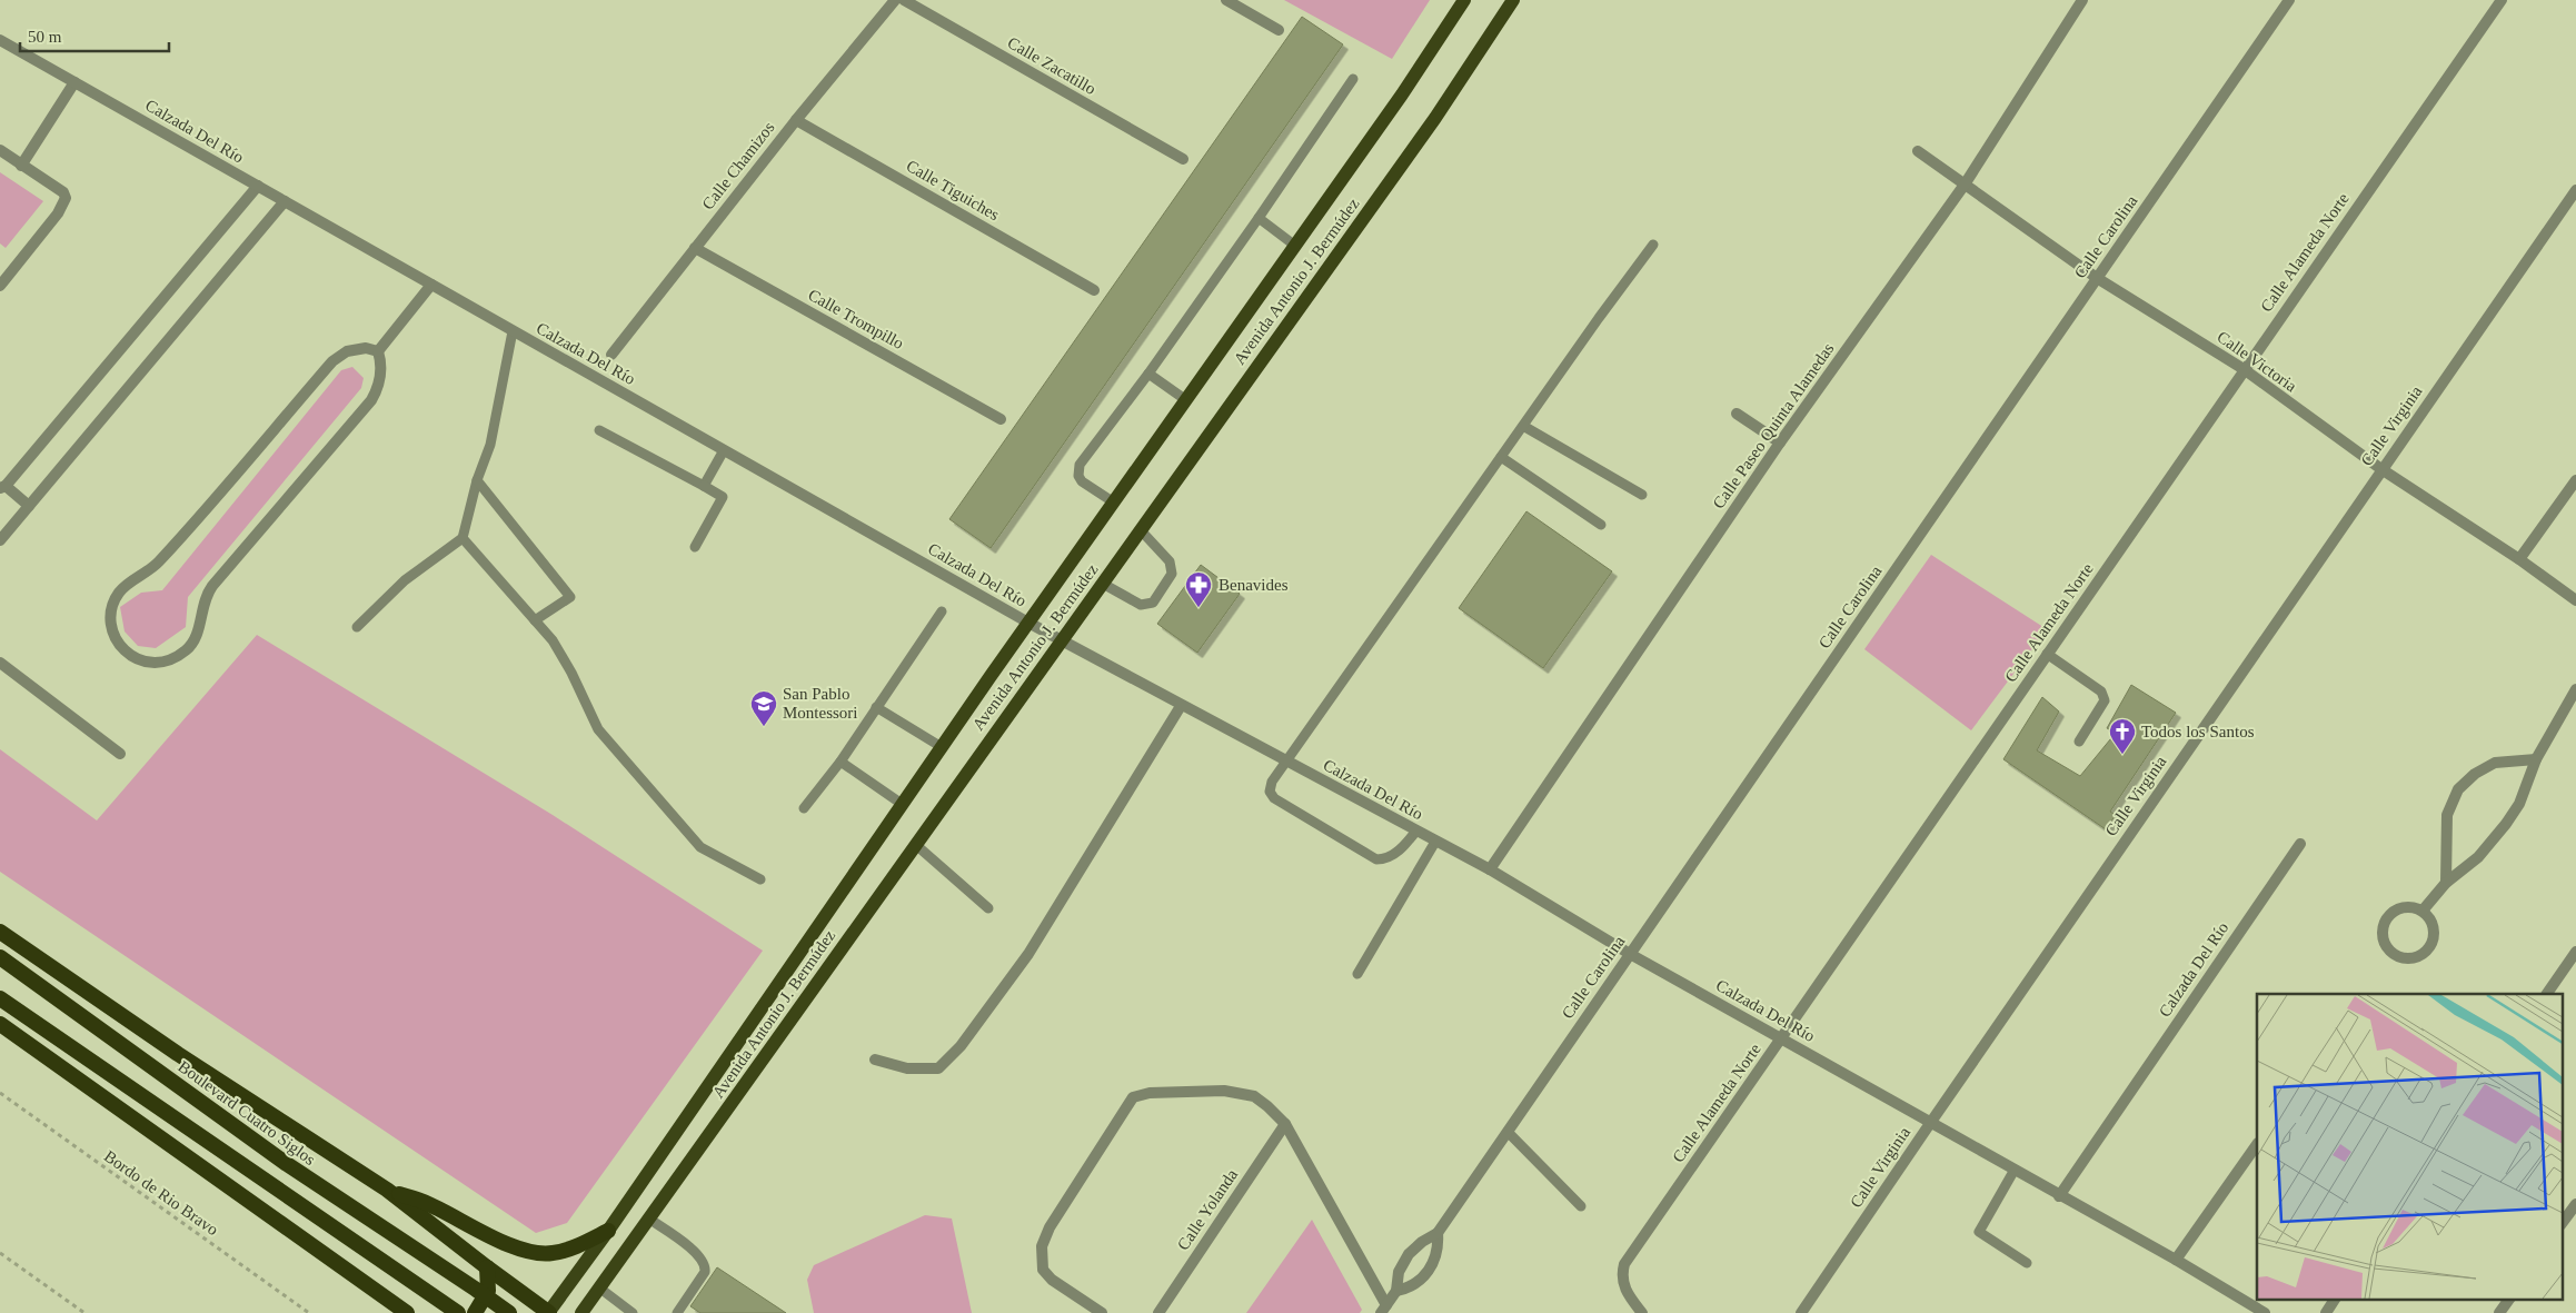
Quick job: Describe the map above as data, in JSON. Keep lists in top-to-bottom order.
{
  "streets": {
    "highway": ["Boulevard Cuatro Siglos"],
    "main road": ["Avenida Antonio J. Bermúdez"],
    "street": [
      "Calle Zacatillo",
      "Calzada Del Río",
      "Calle Chamizos",
      "Calle Tiguiches",
      "Calle Carolina",
      "Calle Alameda Norte",
      "Calle Trompillo",
      "Calle Victoria",
      "Calle Paseo Quinta Alamedas",
      "Calle Virginia",
      "Calle Yolanda"
    ],
    "path": ["Bordo de Rio Bravo"]
  },
  "crossings": [
    ["Calzada Del Río", "Calle Carolina"],
    ["Calzada Del Río", "Calle Alameda Norte"],
    ["Calzada Del Río", "Avenida Antonio J. Bermúdez"],
    ["Calzada Del Río", "Calle Paseo Quinta Alamedas"],
    ["Calzada Del Río", "Calle Virginia"],
    ["Calle Chamizos", "Calle Tiguiches"],
    ["Calle Chamizos", "Calle Trompillo"],
    ["Calle Carolina", "Calle Victoria"],
    ["Calle Alameda Norte", "Calle Victoria"],
    ["Calle Victoria", "Calle Paseo Quinta Alamedas"],
    ["Calle Victoria", "Calle Virginia"]
  ],
  "places": {
    "pharmacy": ["Benavides"],
    "school or university": ["San Pablo Montessori"],
    "church": ["Todos los Santos"]
  },
  "scale_bar": "50 m"
}
